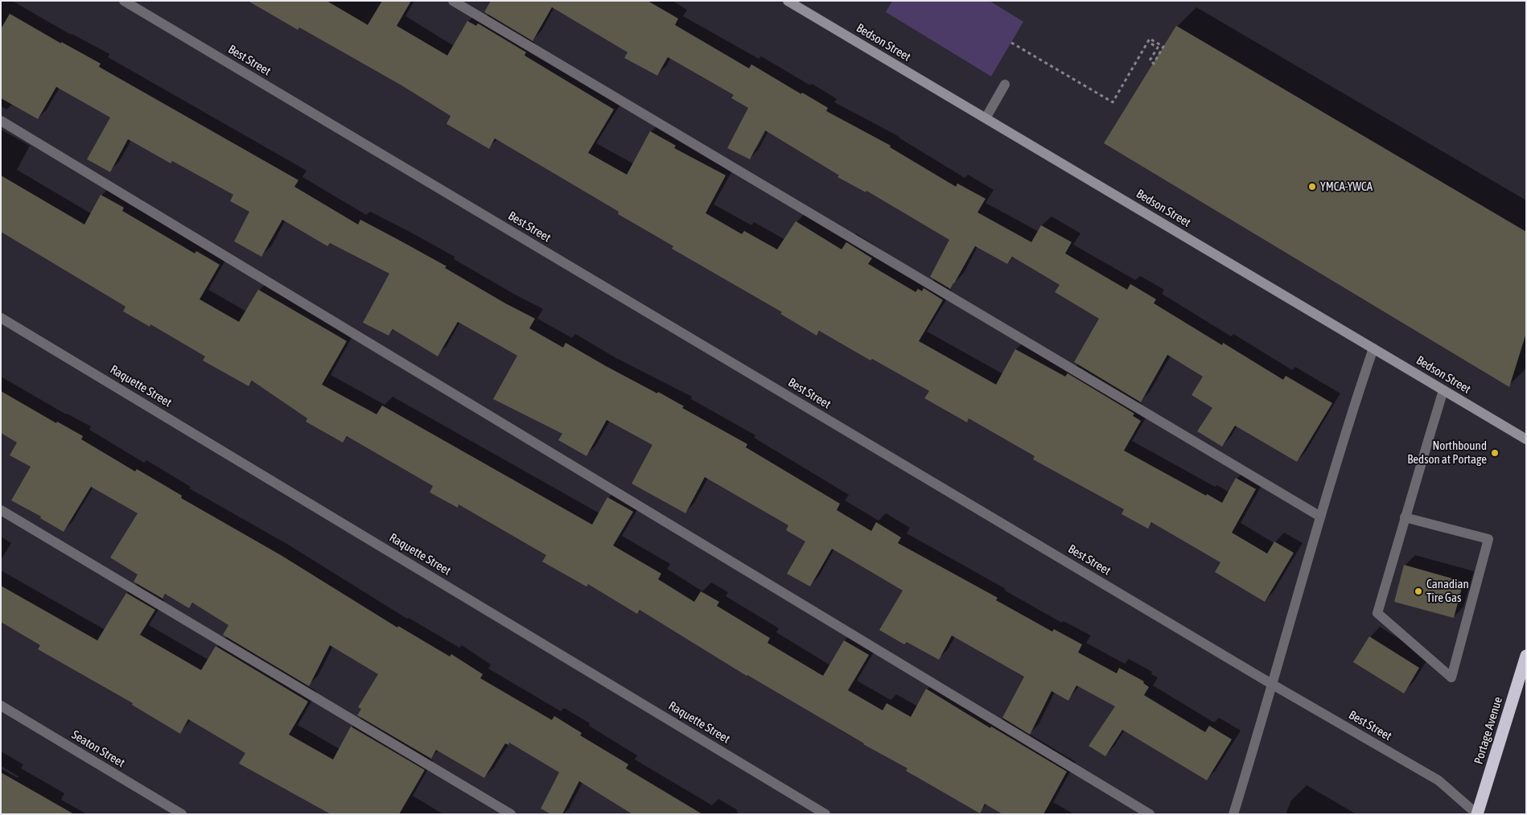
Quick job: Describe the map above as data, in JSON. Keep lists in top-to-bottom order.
{
  "streets": {
    "highway": ["Portage Avenue"],
    "street": [
      "Bedson Street",
      "Best Street",
      "Raquette Street",
      "Seaton Street"
    ]
  },
  "crossings": [
    ["Best Street", "Portage Avenue"]
  ],
  "places": ["YMCA-YWCA", "Northbound Bedson at Portage", "Canadian Tire Gas"]
}
